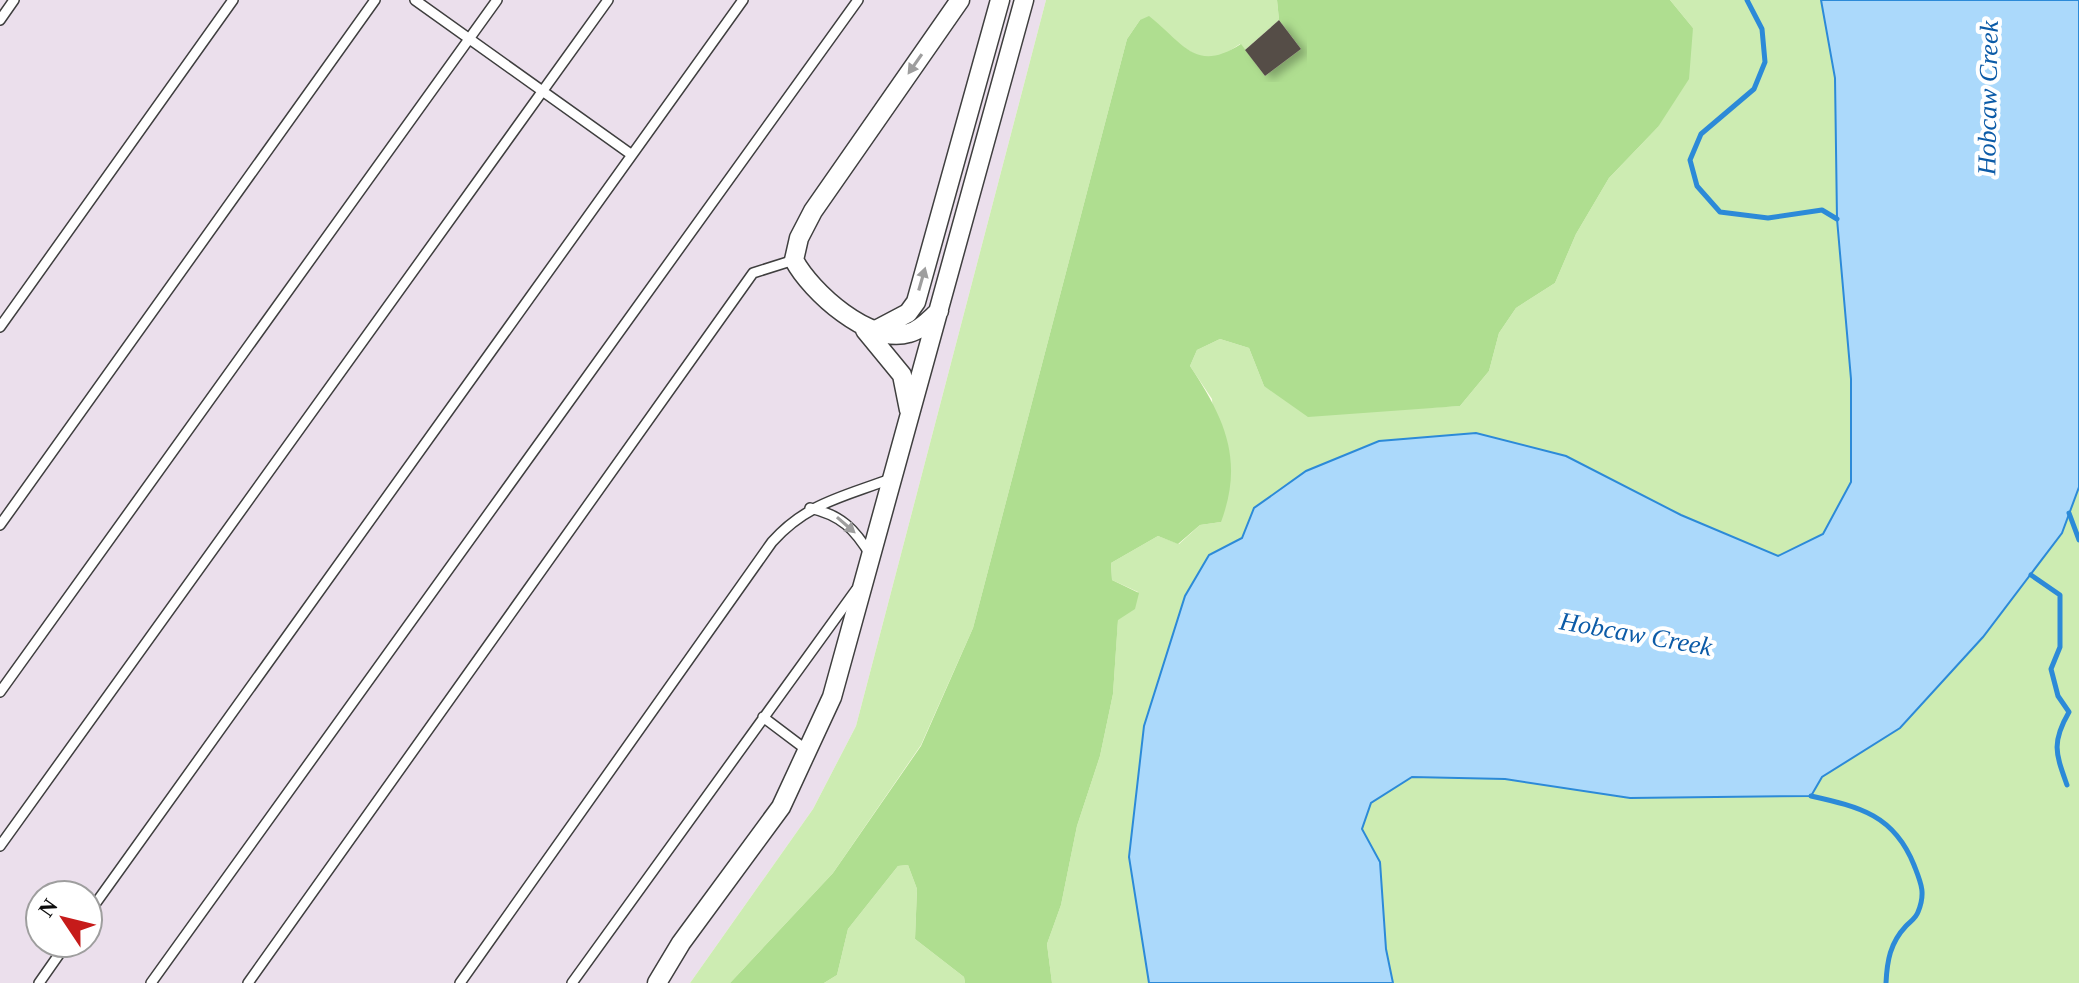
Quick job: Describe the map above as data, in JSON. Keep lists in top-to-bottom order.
{
  "water": ["Hobcaw Creek"],
  "north": "top left"
}
